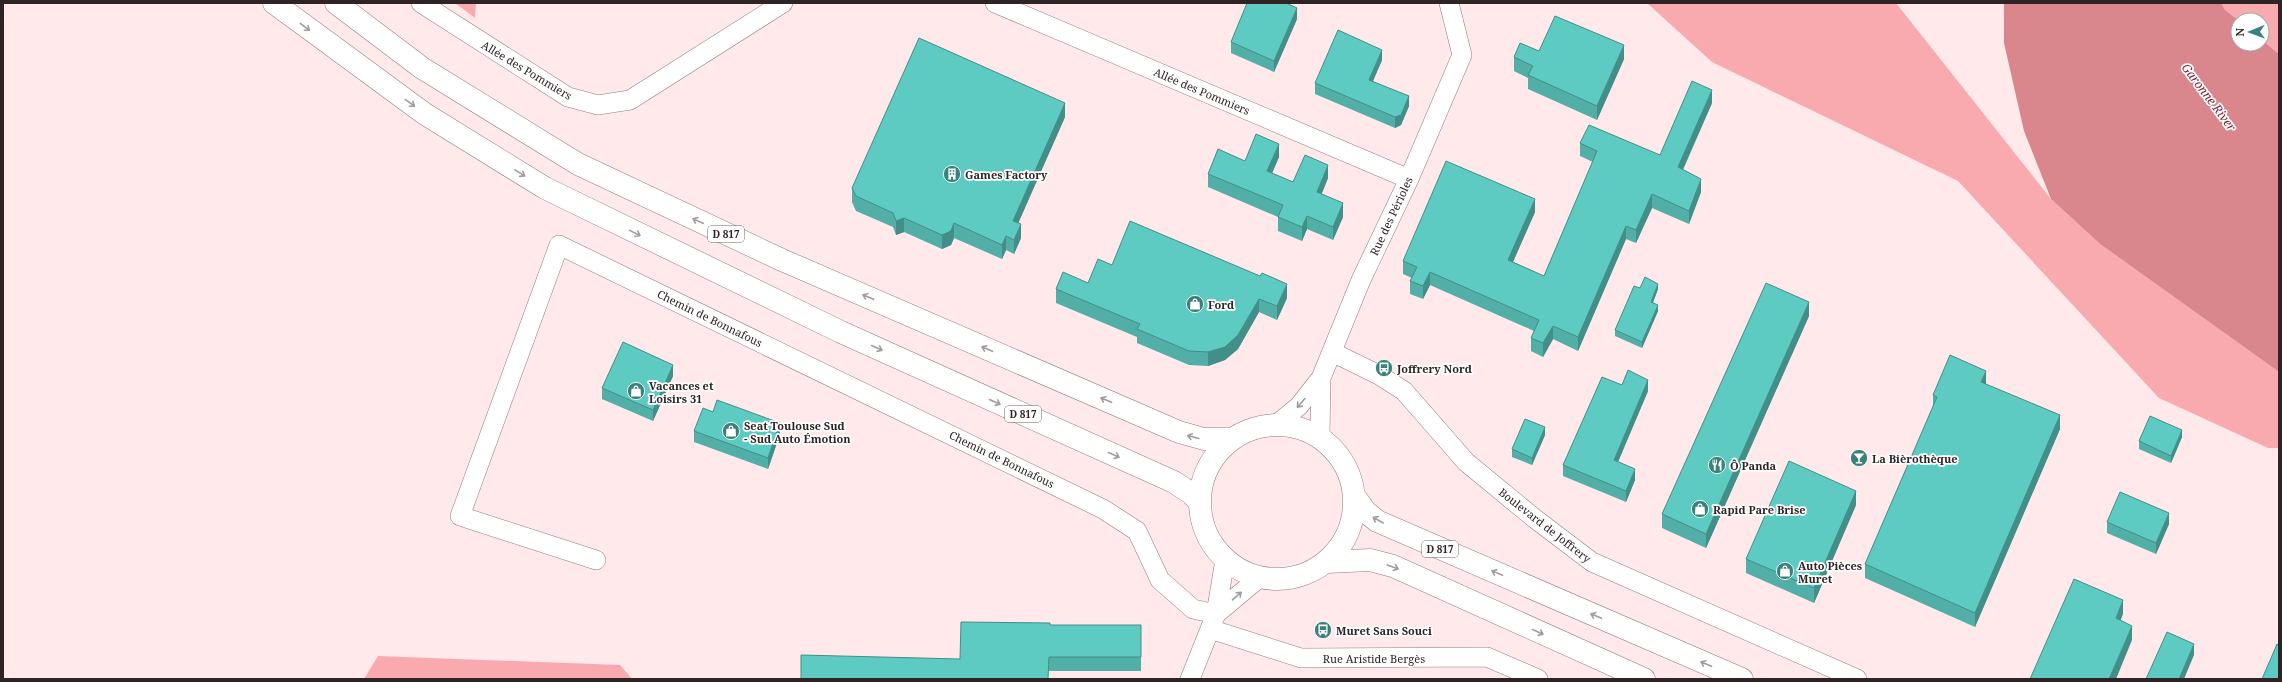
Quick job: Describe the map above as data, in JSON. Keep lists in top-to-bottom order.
{
  "streets": {
    "main road": ["D 817"],
    "street": [
      "Allée des Pommiers",
      "Rue des Périoles",
      "Chemin de Bonnafous",
      "Boulevard de Joffrery",
      "Rue Aristide Bergès"
    ]
  },
  "crossings": [
    ["Allée des Pommiers", "Rue des Périoles"],
    ["Rue des Périoles", "Boulevard de Joffrery"],
    ["Chemin de Bonnafous", "Rue Aristide Bergès"]
  ],
  "water": ["Garonne River"],
  "places": {
    "building": ["Games Factory"],
    "shop": [
      "Ford",
      "Vacances et Loisirs 31",
      "Seat Toulouse Sud - Sud Auto Émotion",
      "Rapid Pare Brise",
      "Auto Pièces Muret"
    ],
    "bus stop": ["Joffrery Nord", "Muret Sans Souci"],
    "bar": ["La Bièrothèque"],
    "restaurant": ["Ô Panda"]
  },
  "north": "left"
}
